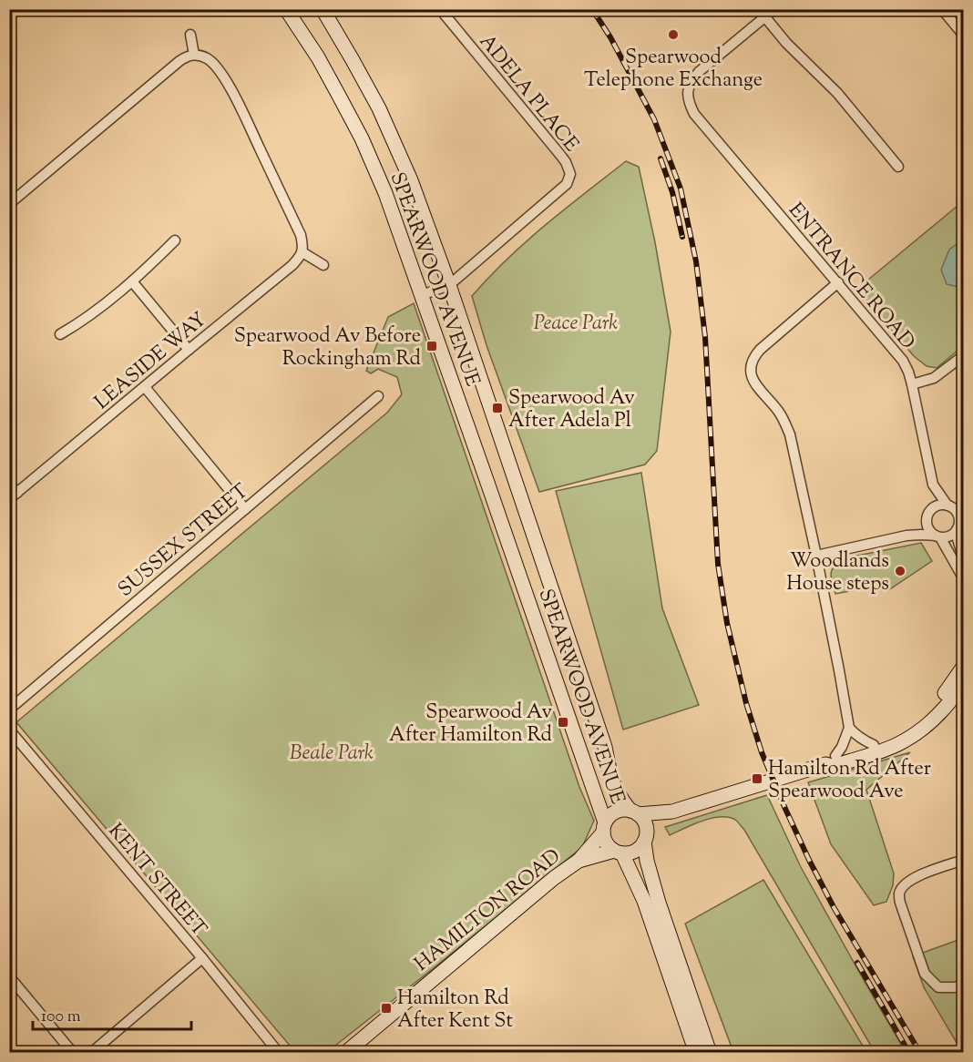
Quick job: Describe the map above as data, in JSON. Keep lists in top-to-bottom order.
{
  "streets": {
    "main road": ["SPEARWOOD AVENUE", "HAMILTON ROAD"],
    "street": [
      "ADELA PLACE",
      "ENTRANCE ROAD",
      "LEASIDE WAY",
      "SUSSEX STREET",
      "KENT STREET"
    ]
  },
  "crossings": [
    ["ADELA PLACE", "SPEARWOOD AVENUE"],
    ["SPEARWOOD AVENUE", "HAMILTON ROAD"]
  ],
  "parks": ["Peace Park", "Beale Park"],
  "places": {
    "other": ["Spearwood Telephone Exchange", "Woodlands House steps"],
    "transit": [
      "Spearwood Av Before Rockingham Rd",
      "Spearwood Av After Adela Pl",
      "Spearwood Av After Hamilton Rd",
      "Hamilton Rd After Spearwood Ave",
      "Hamilton Rd After Kent St"
    ]
  },
  "scale_bar": "100 m"
}
